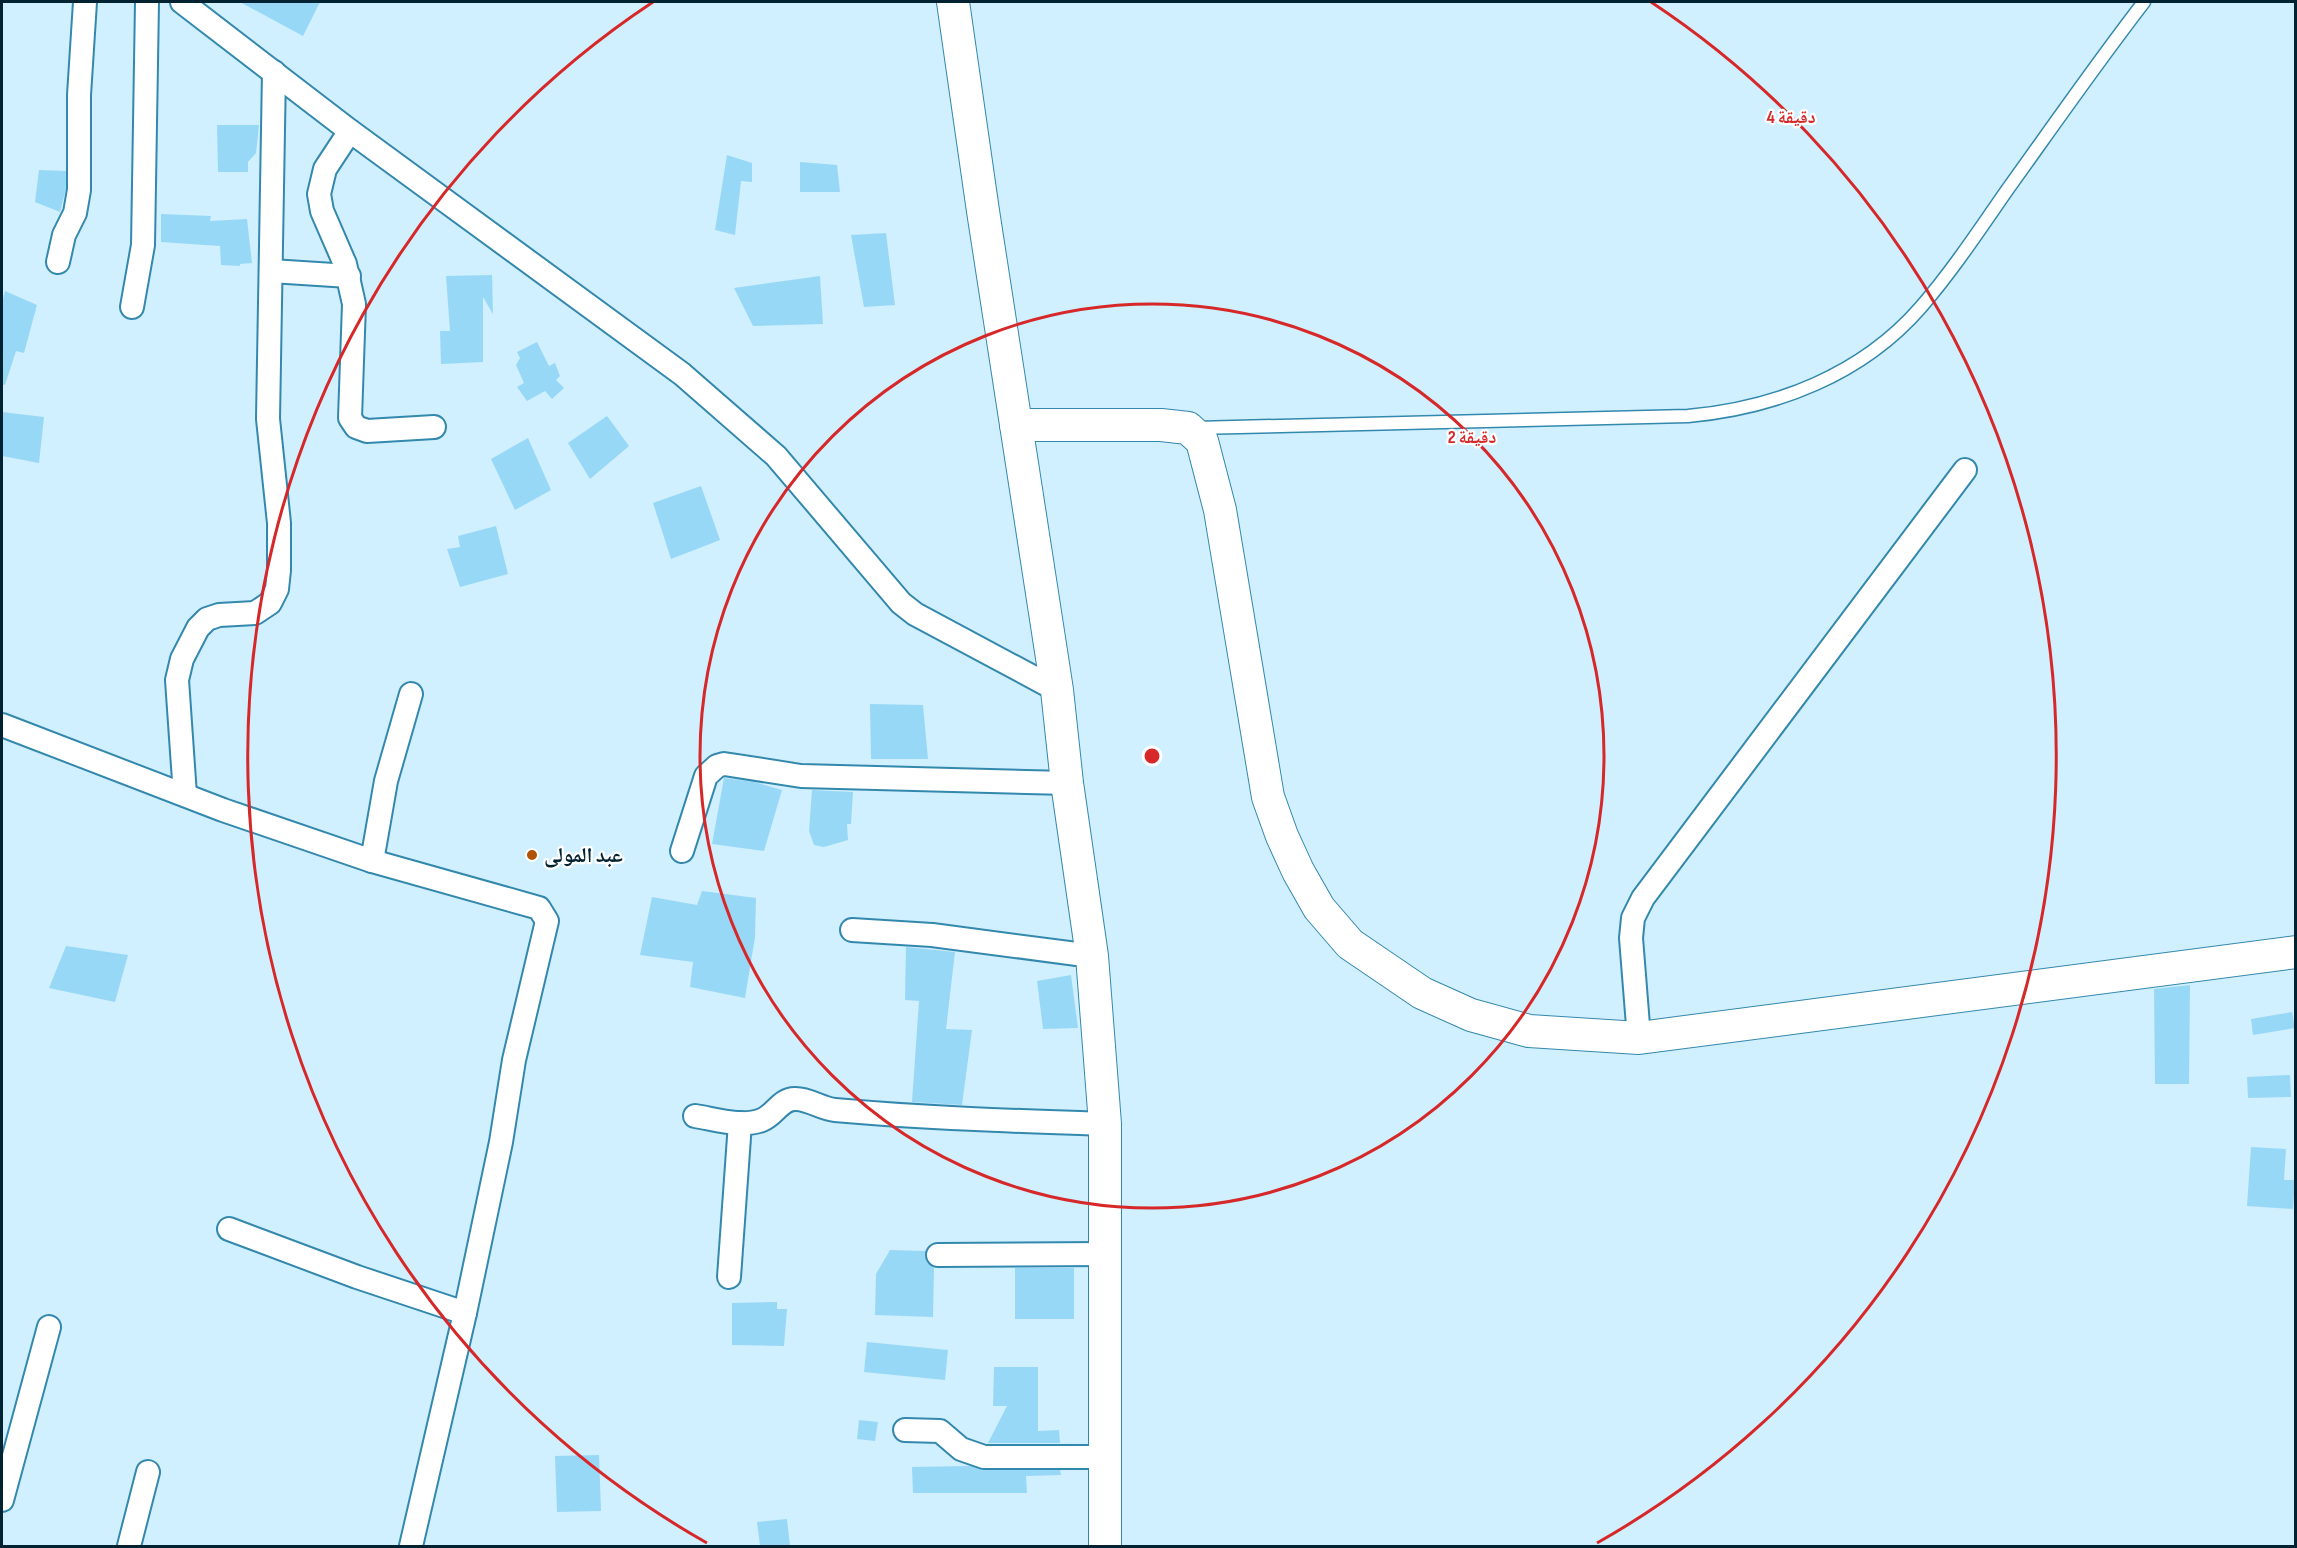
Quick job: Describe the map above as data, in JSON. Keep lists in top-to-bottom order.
{
  "places": ["عبد المولى"],
  "rings": ["4 دقيقة", "2 دقيقة"]
}
